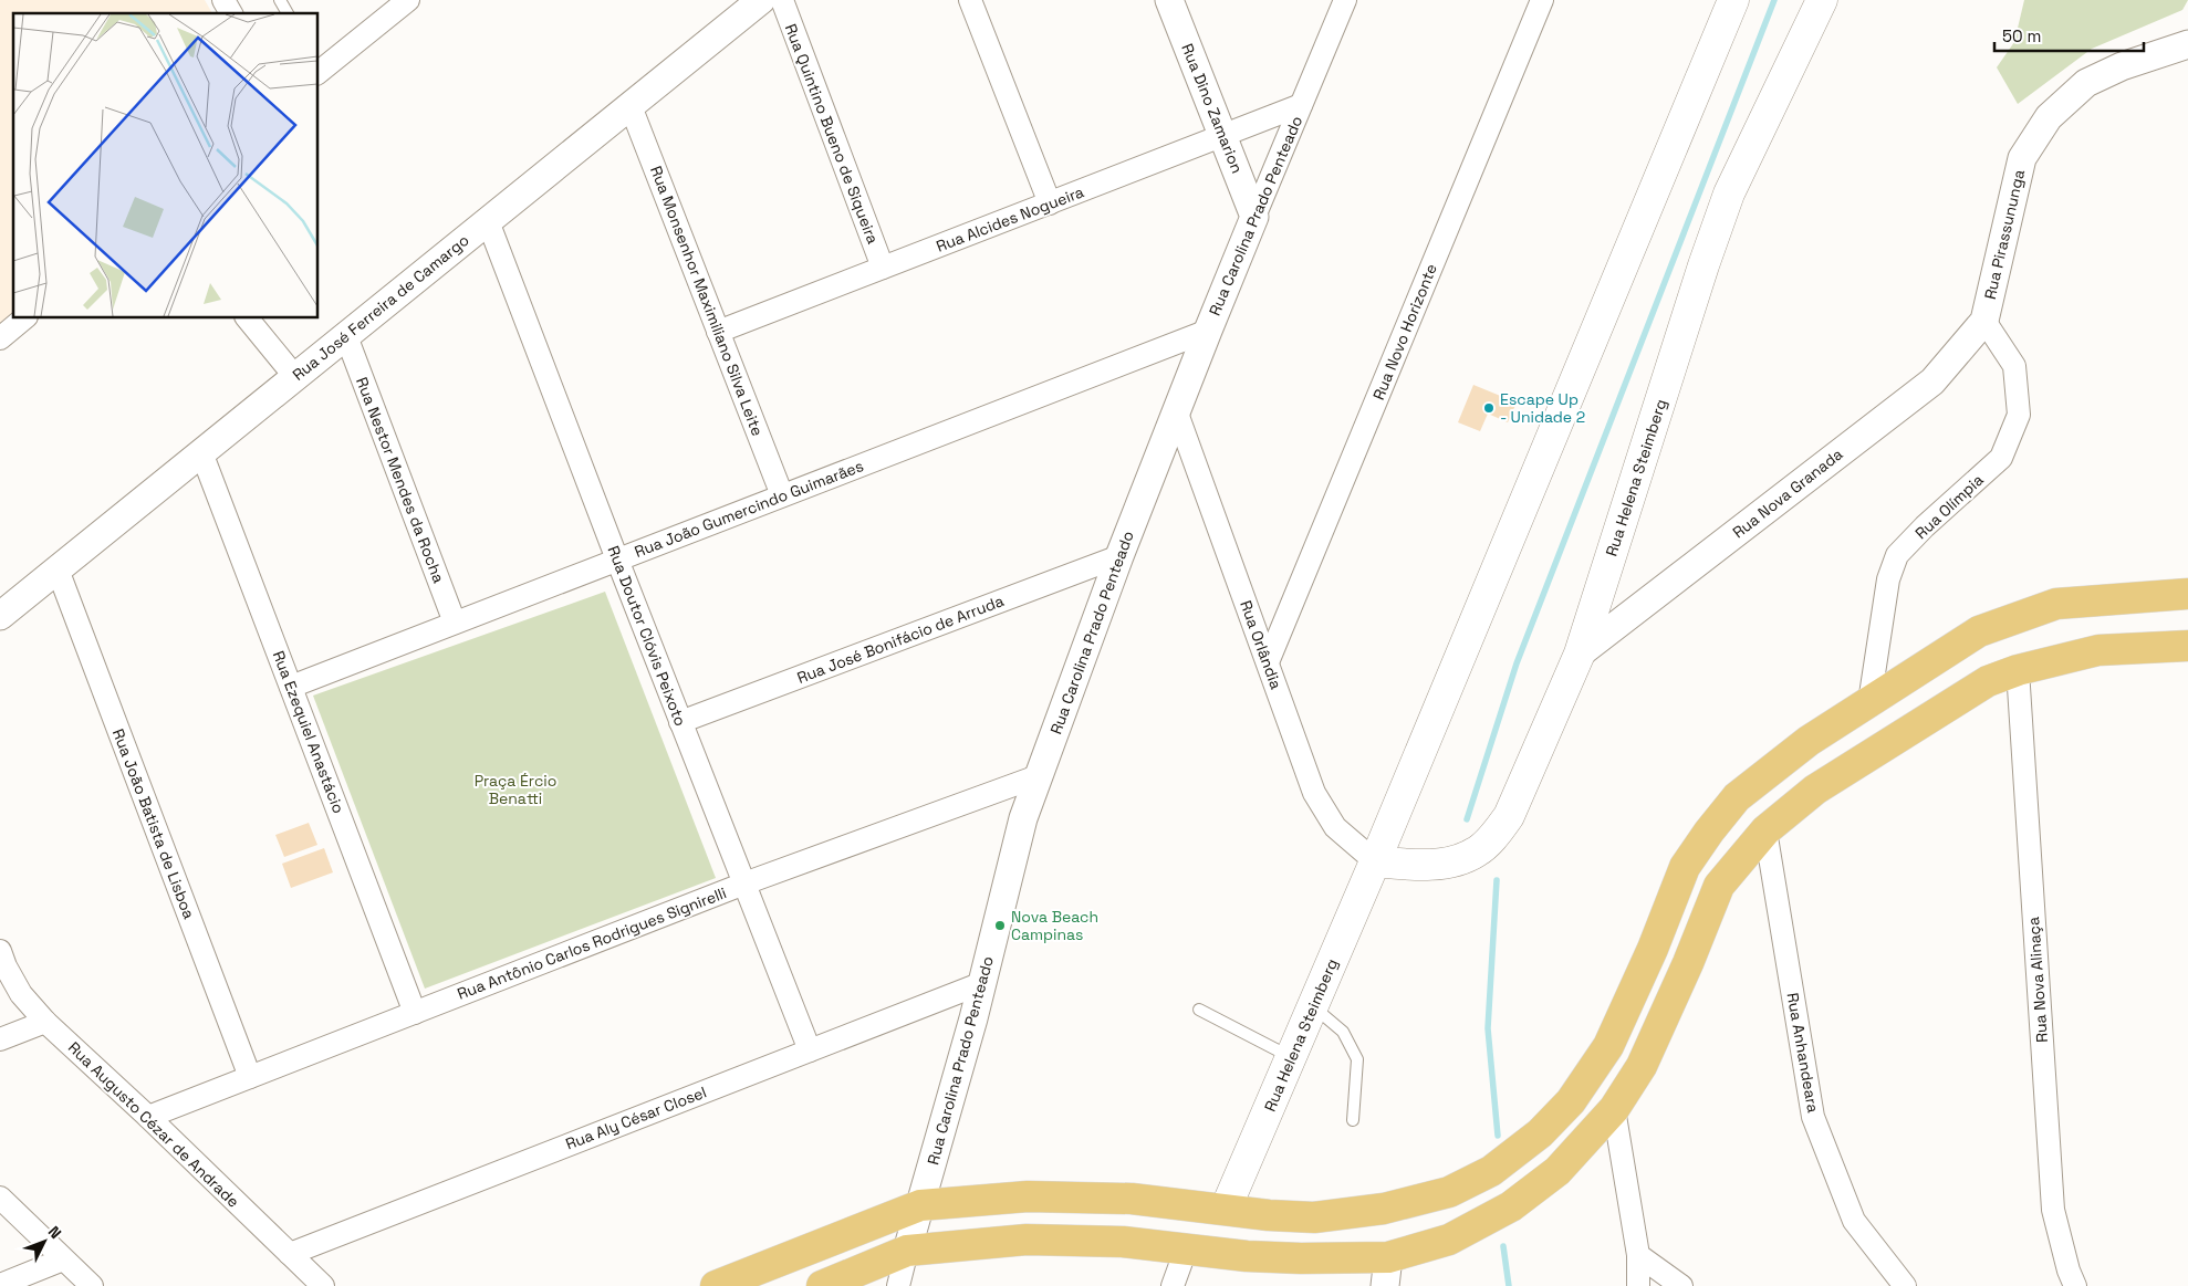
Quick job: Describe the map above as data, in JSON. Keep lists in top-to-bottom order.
{
  "streets": {
    "main road": ["Rua Helena Steimberg"],
    "street": [
      "Rua Dino Zamarion",
      "Rua Quintino Bueno de Siqueira",
      "Rua Carolina Prado Penteado",
      "Rua Alcides Nogueira",
      "Rua Pirassununga",
      "Rua Monsenhor Maximiliano Silva Leite",
      "Rua José Ferreira de Camargo",
      "Rua Novo Horizonte",
      "Rua Nestor Mendes da Rocha",
      "Rua Nova Granada",
      "Rua Olímpia",
      "Rua João Gumercindo Guimarães",
      "Rua Doutor Clóvis Peixoto",
      "Rua José Bonifácio de Arruda",
      "Rua Orlândia",
      "Rua Ezequiel Anastácio",
      "Rua João Batista de Lisboa",
      "Rua Antônio Carlos Rodrigues Signirelli",
      "Rua Nova Alinaça",
      "Rua Anhandeara",
      "Rua Aly César Closel",
      "Rua Augusto Cézar de Andrade"
    ]
  },
  "crossings": [
    ["Rua Dino Zamarion", "Rua Carolina Prado Penteado"],
    ["Rua Dino Zamarion", "Rua Alcides Nogueira"],
    ["Rua Quintino Bueno de Siqueira", "Rua Alcides Nogueira"],
    ["Rua Carolina Prado Penteado", "Rua Alcides Nogueira"],
    ["Rua Carolina Prado Penteado", "Rua João Gumercindo Guimarães"],
    ["Rua Carolina Prado Penteado", "Rua José Bonifácio de Arruda"],
    ["Rua Carolina Prado Penteado", "Rua Orlândia"],
    ["Rua Carolina Prado Penteado", "Rua Antônio Carlos Rodrigues Signirelli"],
    ["Rua Carolina Prado Penteado", "Rua Aly César Closel"],
    ["Rua Alcides Nogueira", "Rua Monsenhor Maximiliano Silva Leite"],
    ["Rua Pirassununga", "Rua Nova Granada"],
    ["Rua Pirassununga", "Rua Olímpia"],
    ["Rua Monsenhor Maximiliano Silva Leite", "Rua José Ferreira de Camargo"],
    ["Rua Monsenhor Maximiliano Silva Leite", "Rua João Gumercindo Guimarães"],
    ["Rua José Ferreira de Camargo", "Rua Nestor Mendes da Rocha"],
    ["Rua José Ferreira de Camargo", "Rua Doutor Clóvis Peixoto"],
    ["Rua José Ferreira de Camargo", "Rua Ezequiel Anastácio"],
    ["Rua José Ferreira de Camargo", "Rua João Batista de Lisboa"],
    ["Rua Novo Horizonte", "Rua Orlândia"],
    ["Rua Helena Steimberg", "Rua Nova Granada"],
    ["Rua Helena Steimberg", "Rua Orlândia"],
    ["Rua Nestor Mendes da Rocha", "Rua João Gumercindo Guimarães"],
    ["Rua Nova Granada", "Rua Olímpia"],
    ["Rua João Gumercindo Guimarães", "Rua Doutor Clóvis Peixoto"],
    ["Rua João Gumercindo Guimarães", "Rua Ezequiel Anastácio"],
    ["Rua Doutor Clóvis Peixoto", "Rua José Bonifácio de Arruda"],
    ["Rua Doutor Clóvis Peixoto", "Rua Antônio Carlos Rodrigues Signirelli"],
    ["Rua Doutor Clóvis Peixoto", "Rua Aly César Closel"],
    ["Rua Ezequiel Anastácio", "Rua Antônio Carlos Rodrigues Signirelli"],
    ["Rua João Batista de Lisboa", "Rua Antônio Carlos Rodrigues Signirelli"],
    ["Rua Antônio Carlos Rodrigues Signirelli", "Rua Augusto Cézar de Andrade"],
    ["Rua Aly César Closel", "Rua Augusto Cézar de Andrade"]
  ],
  "parks": ["Praça Ércio Benatti"],
  "places": ["Escape Up - Unidade 2", "Nova Beach Campinas"],
  "scale_bar": "50 m",
  "north": "top right"
}
